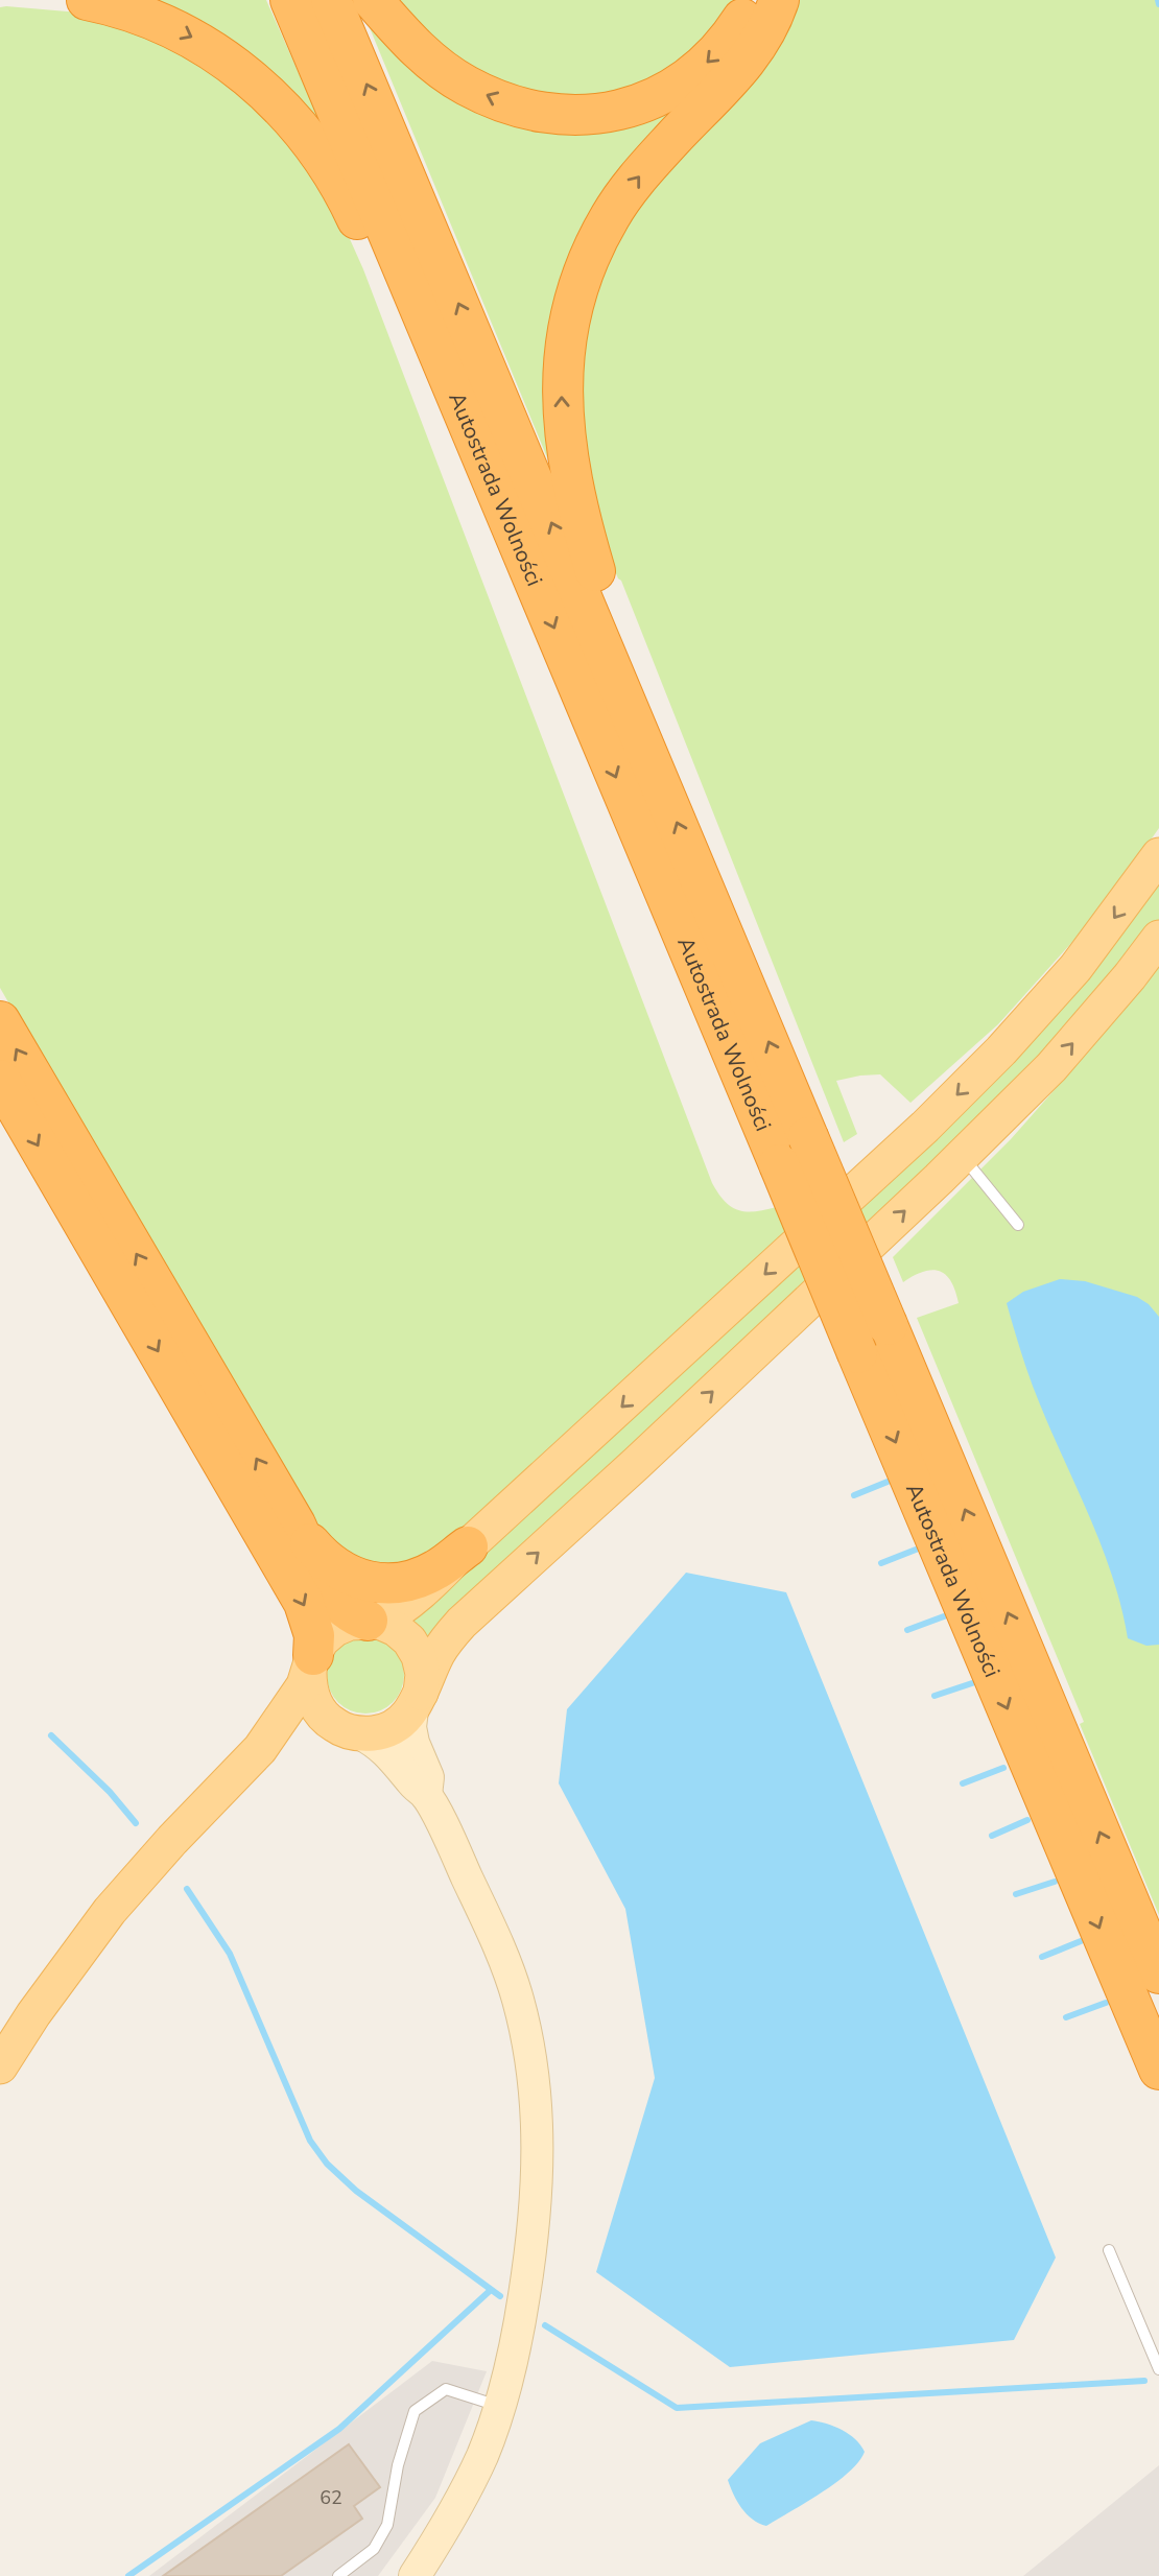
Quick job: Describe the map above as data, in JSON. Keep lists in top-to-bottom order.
{
  "streets": {
    "highway": ["Autostrada Wolności"]
  },
  "house_numbers": ["62"]
}
